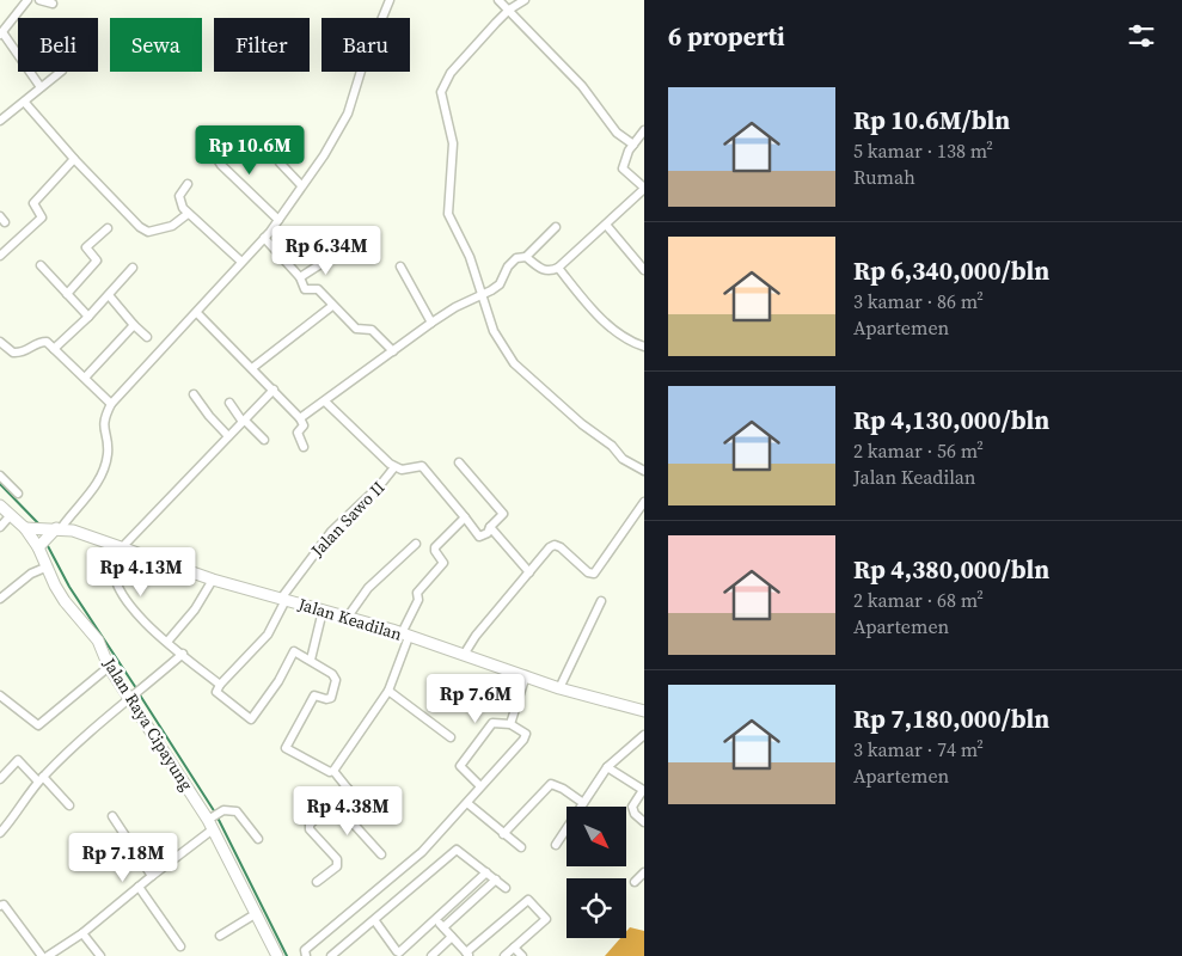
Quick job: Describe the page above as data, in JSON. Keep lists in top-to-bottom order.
{
  "streets": {
    "main road": ["Jalan Keadilan", "Jalan Raya Cipayung"],
    "street": ["Jalan Sawo II"]
  },
  "crossings": [
    ["Jalan Sawo II", "Jalan Keadilan"],
    ["Jalan Keadilan", "Jalan Raya Cipayung"]
  ],
  "north": "bottom right",
  "page": {
    "heading": "6 properti",
    "chip": [
      "Beli",
      "Sewa",
      "Filter",
      "Baru"
    ],
    "list": [
      {
        "name": "Rp 10.6M/bln",
        "note": "5 kamar · 138 m² · Rumah"
      },
      {
        "name": "Rp 6,340,000/bln",
        "note": "3 kamar · 86 m² · Apartemen"
      },
      {
        "name": "Rp 4,130,000/bln",
        "note": "2 kamar · 56 m² · Jalan Keadilan"
      },
      {
        "name": "Rp 4,380,000/bln",
        "note": "2 kamar · 68 m² · Apartemen"
      },
      {
        "name": "Rp 7,180,000/bln",
        "note": "3 kamar · 74 m² · Apartemen"
      }
    ],
    "price": [
      "Rp 10.6M",
      "Rp 6.34M",
      "Rp 4.13M",
      "Rp 7.6M",
      "Rp 4.38M",
      "Rp 7.18M"
    ]
  }
}
